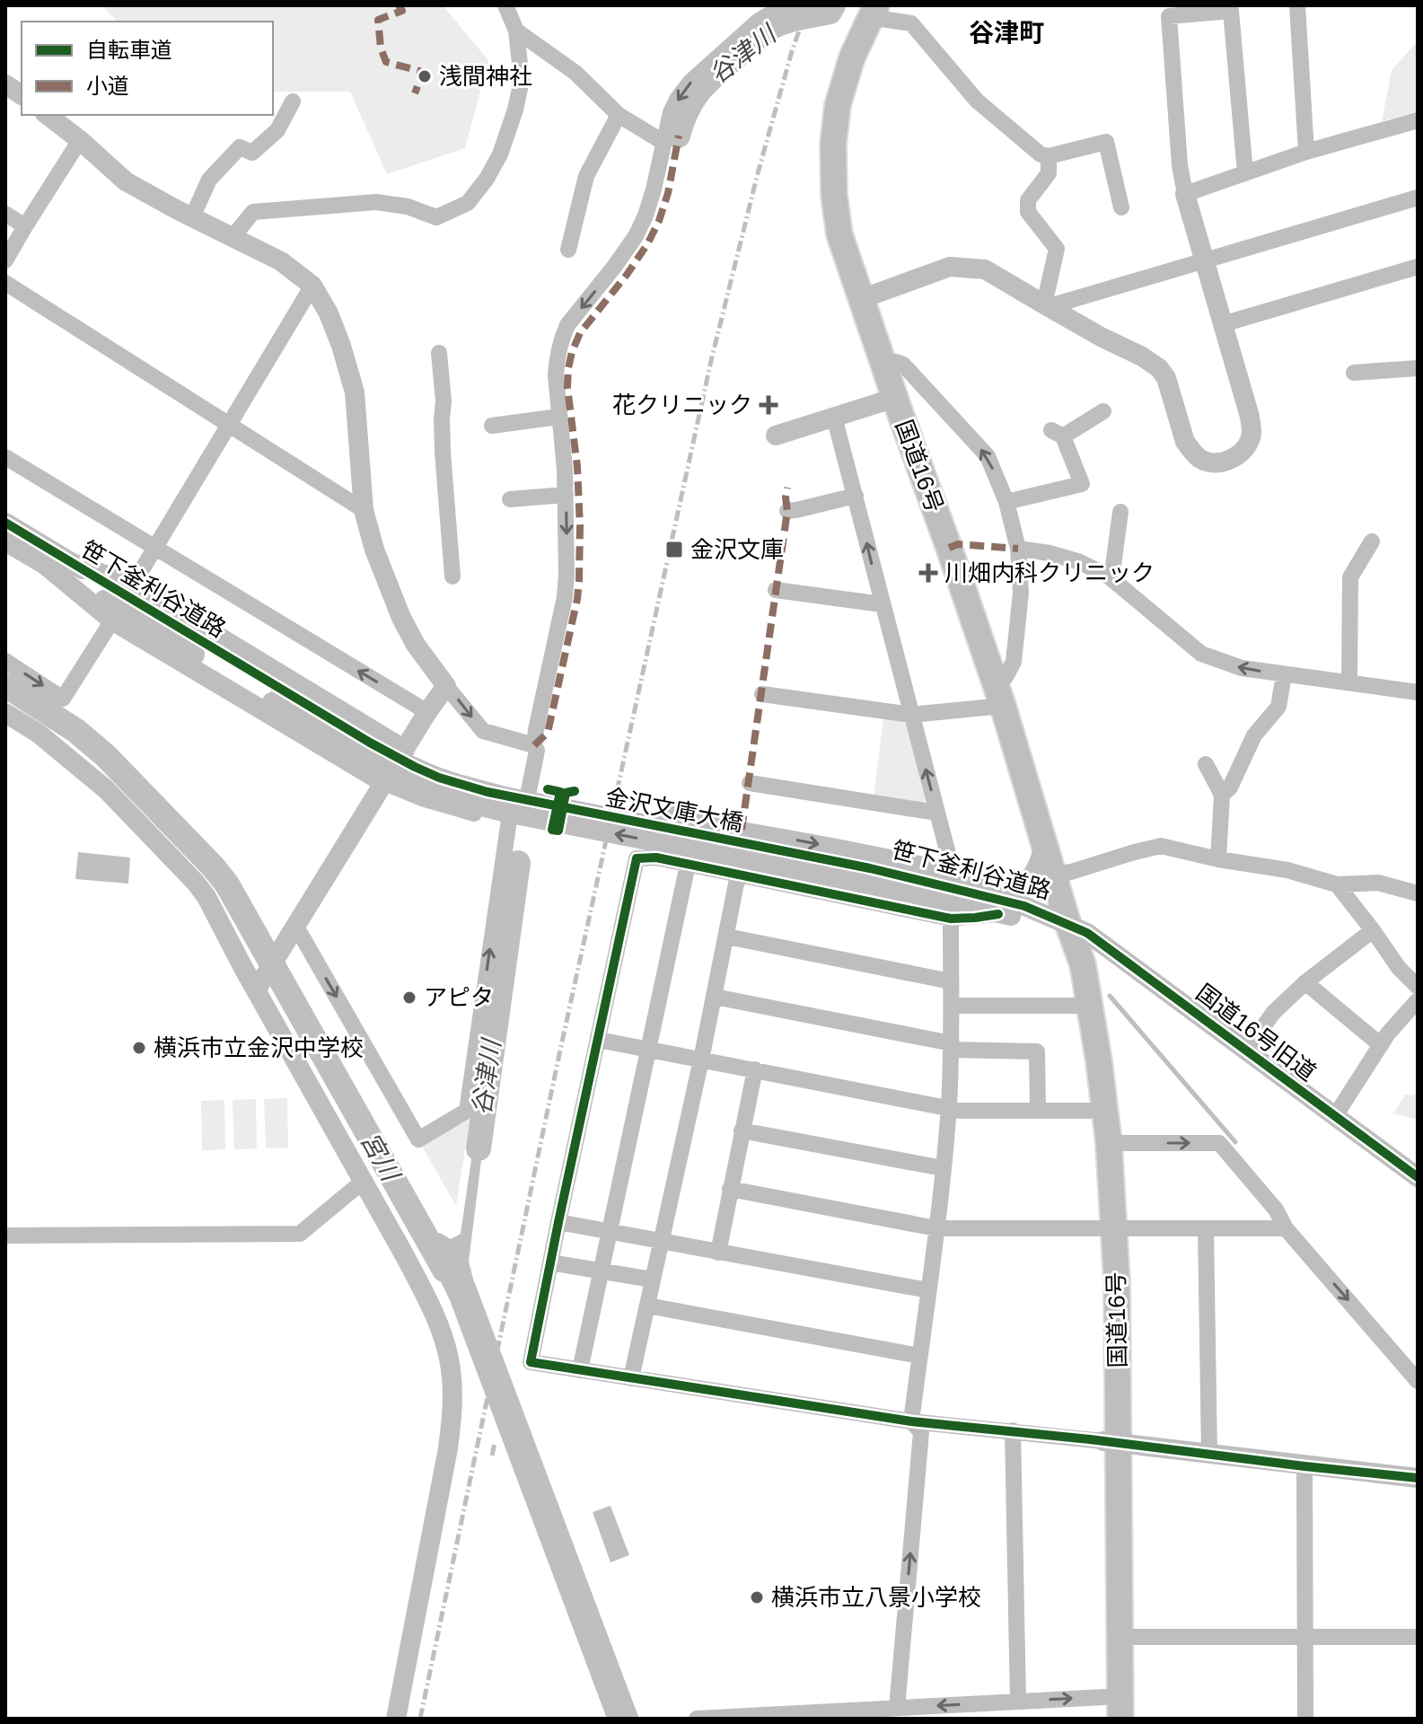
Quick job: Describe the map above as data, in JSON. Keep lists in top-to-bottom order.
{
  "streets": {
    "highway": ["国道16号"],
    "street": ["笹下釜利谷道路", "金沢文庫大橋", "国道16号旧道"]
  },
  "crossings": [
    ["国道16号", "笹下釜利谷道路"],
    ["国道16号", "国道16号旧道"],
    ["笹下釜利谷道路", "金沢文庫大橋"],
    ["笹下釜利谷道路", "国道16号旧道"]
  ],
  "districts": ["谷津町"],
  "water": ["谷津川", "宮川"],
  "places": {
    "other": [
      "浅間神社",
      "アピタ",
      "横浜市立金沢中学校",
      "横浜市立八景小学校"
    ],
    "health": ["花クリニック", "川畑内科クリニック"],
    "transit": ["金沢文庫"]
  },
  "legend": ["自転車道", "小道"]
}
